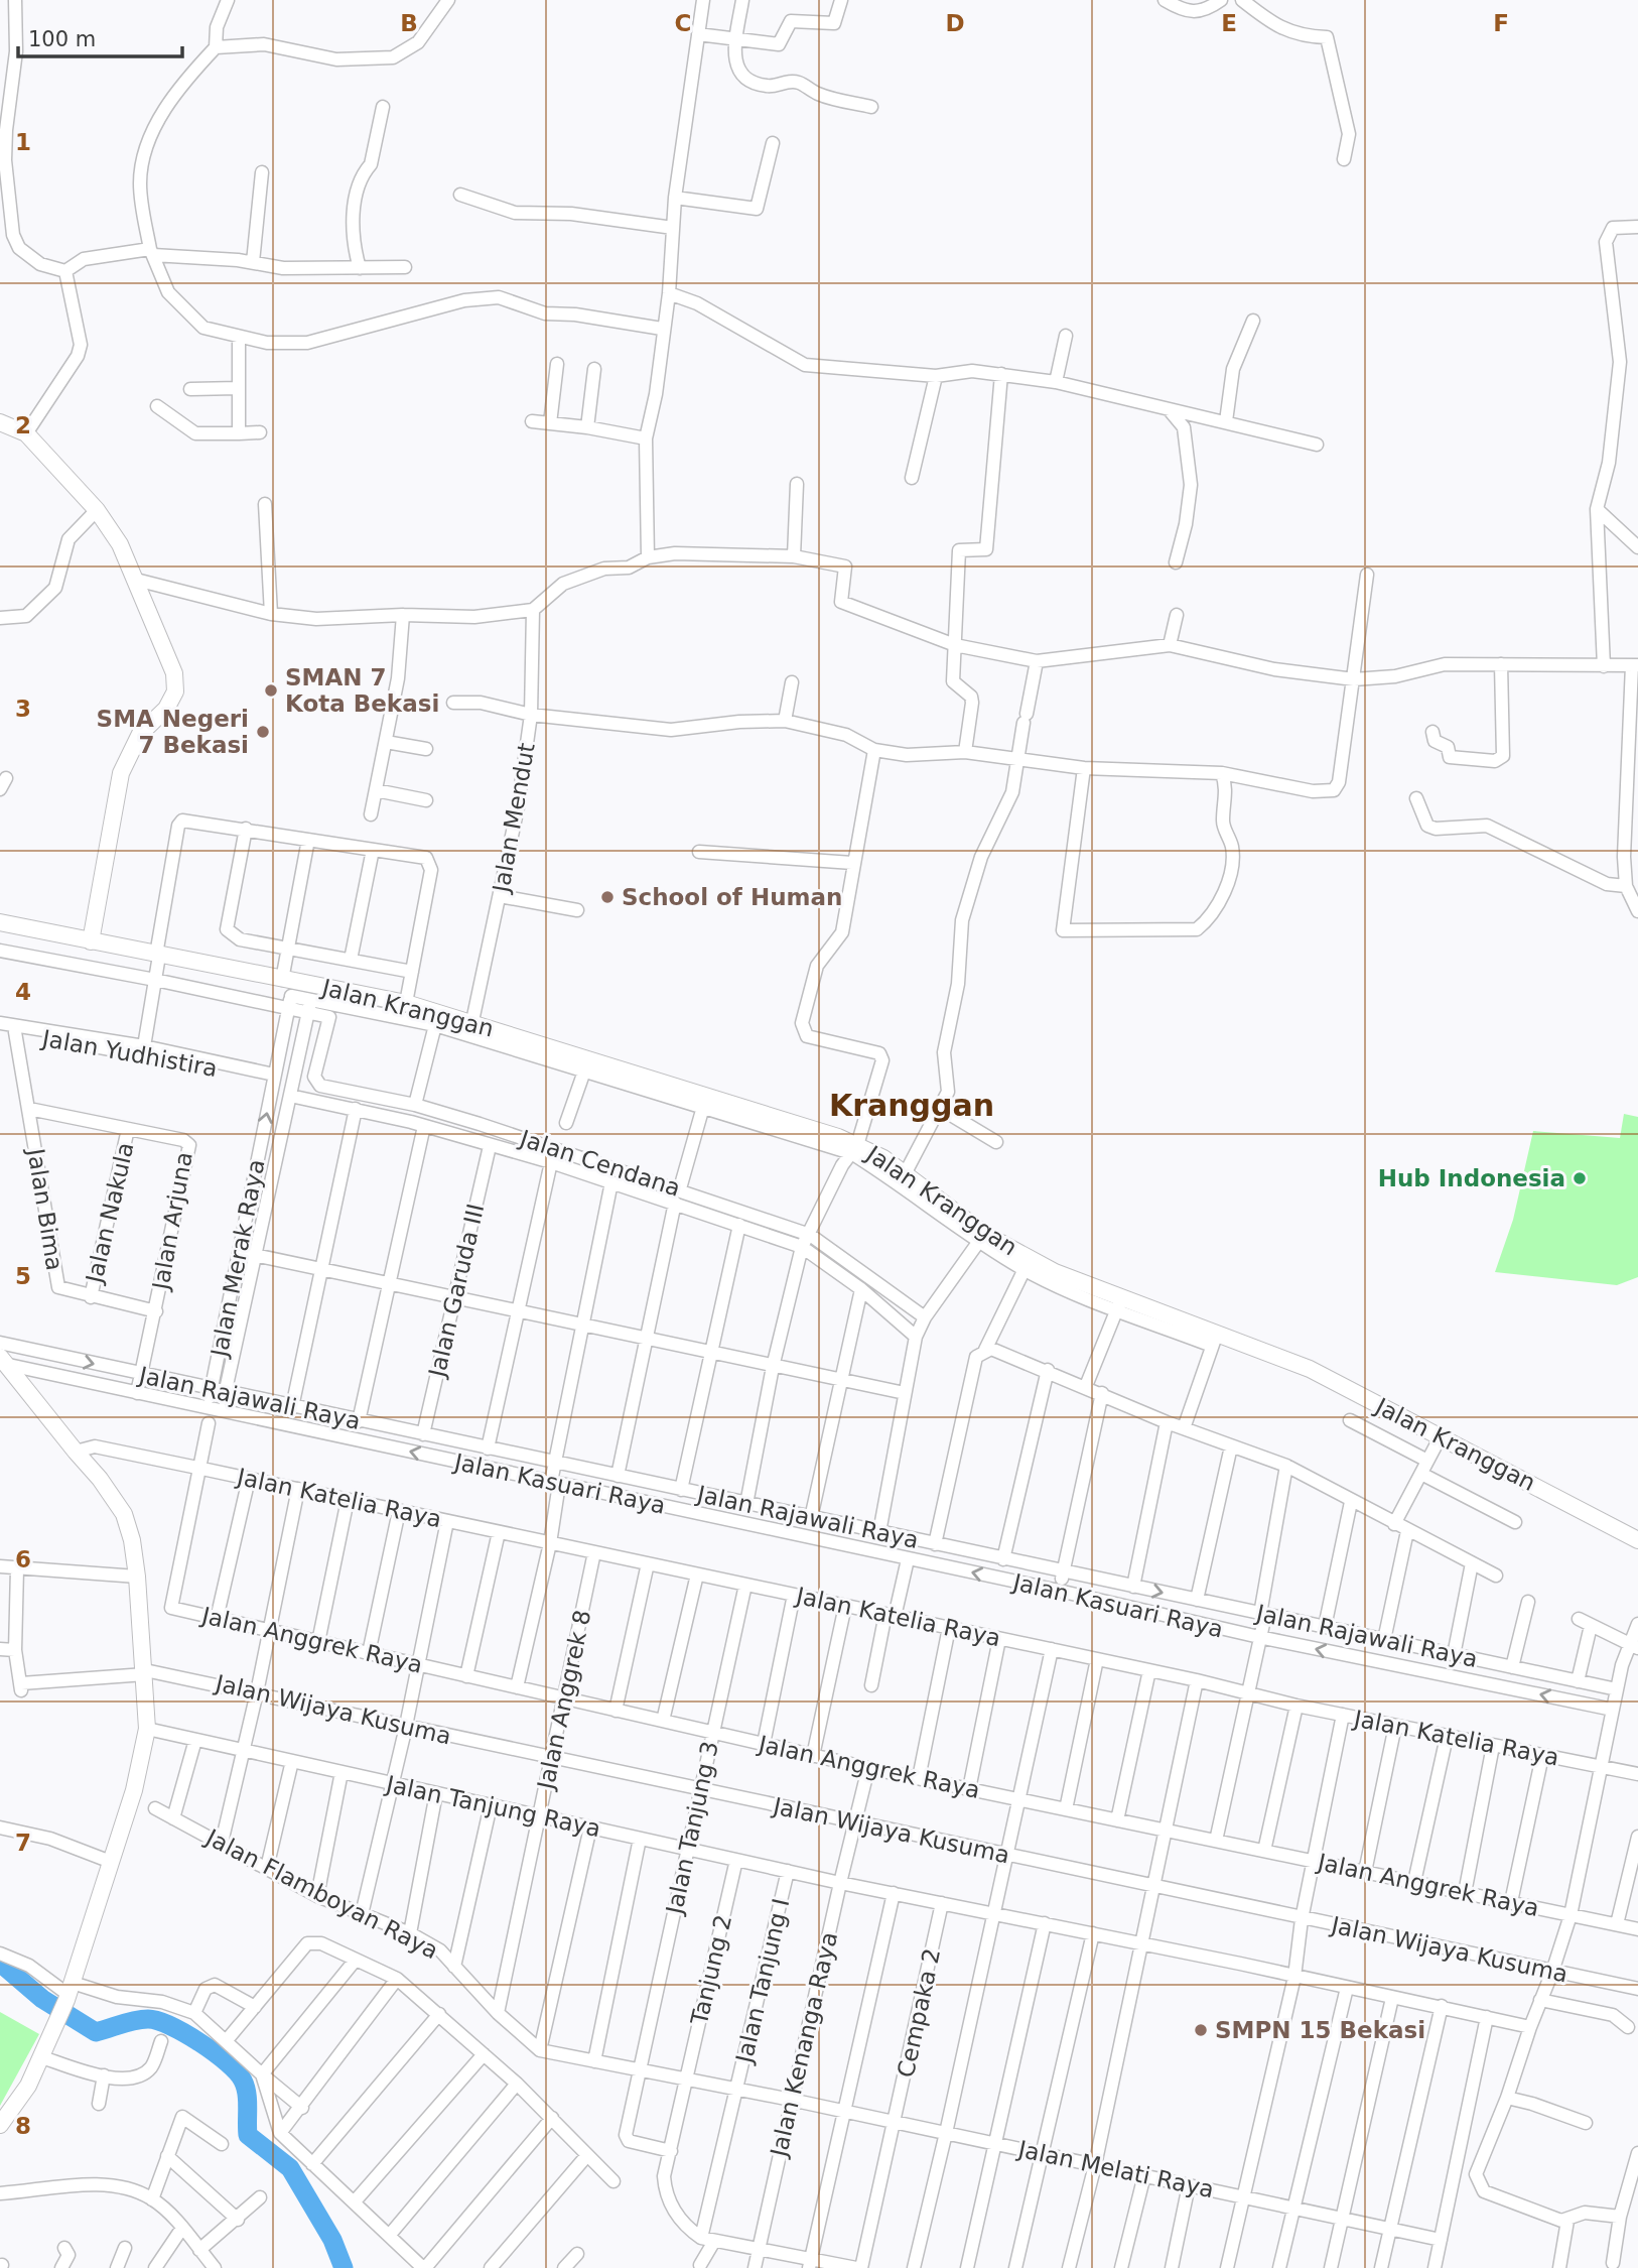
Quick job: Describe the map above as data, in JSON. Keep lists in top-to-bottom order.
{
  "streets": {
    "main road": ["Jalan Kranggan"],
    "street": [
      "Jalan Mendut",
      "Jalan Yudhistira",
      "Jalan Cendana",
      "Jalan Bima",
      "Jalan Nakula",
      "Jalan Arjuna",
      "Jalan Merak Raya",
      "Jalan Garuda III",
      "Jalan Rajawali Raya",
      "Jalan Kasuari Raya",
      "Jalan Katelia Raya",
      "Jalan Anggrek Raya",
      "Jalan Anggrek 8",
      "Jalan Wijaya Kusuma",
      "Jalan Tanjung Raya",
      "Jalan Tanjung 3",
      "Jalan Flamboyan Raya",
      "Tanjung 2",
      "Jalan Tanjung I",
      "Cempaka 2",
      "Jalan Kenanga Raya",
      "Jalan Melati Raya"
    ]
  },
  "crossings": [
    ["Jalan Mendut", "Jalan Kranggan"],
    ["Jalan Kranggan", "Jalan Merak Raya"],
    ["Jalan Yudhistira", "Jalan Bima"],
    ["Jalan Cendana", "Jalan Merak Raya"],
    ["Jalan Bima", "Jalan Nakula"],
    ["Jalan Bima", "Jalan Arjuna"],
    ["Jalan Nakula", "Jalan Arjuna"],
    ["Jalan Arjuna", "Jalan Rajawali Raya"],
    ["Jalan Arjuna", "Jalan Kasuari Raya"],
    ["Jalan Merak Raya", "Jalan Rajawali Raya"],
    ["Jalan Merak Raya", "Jalan Kasuari Raya"],
    ["Jalan Garuda III", "Jalan Rajawali Raya"],
    ["Jalan Katelia Raya", "Jalan Anggrek Raya"],
    ["Jalan Katelia Raya", "Jalan Anggrek 8"],
    ["Jalan Katelia Raya", "Jalan Tanjung 3"],
    ["Jalan Anggrek Raya", "Jalan Anggrek 8"],
    ["Jalan Anggrek Raya", "Jalan Tanjung 3"],
    ["Jalan Anggrek Raya", "Jalan Kenanga Raya"],
    ["Jalan Anggrek 8", "Jalan Wijaya Kusuma"],
    ["Jalan Anggrek 8", "Jalan Tanjung Raya"],
    ["Jalan Anggrek 8", "Jalan Flamboyan Raya"],
    ["Jalan Wijaya Kusuma", "Jalan Tanjung 3"],
    ["Jalan Wijaya Kusuma", "Jalan Kenanga Raya"],
    ["Jalan Tanjung Raya", "Jalan Tanjung 3"],
    ["Jalan Tanjung Raya", "Tanjung 2"],
    ["Jalan Tanjung Raya", "Jalan Tanjung I"],
    ["Jalan Tanjung Raya", "Cempaka 2"],
    ["Jalan Tanjung Raya", "Jalan Kenanga Raya"],
    ["Jalan Tanjung 3", "Jalan Flamboyan Raya"],
    ["Jalan Tanjung 3", "Tanjung 2"],
    ["Jalan Flamboyan Raya", "Tanjung 2"],
    ["Jalan Flamboyan Raya", "Jalan Tanjung I"],
    ["Jalan Flamboyan Raya", "Jalan Kenanga Raya"],
    ["Jalan Flamboyan Raya", "Jalan Melati Raya"],
    ["Tanjung 2", "Jalan Tanjung I"],
    ["Cempaka 2", "Jalan Melati Raya"],
    ["Jalan Kenanga Raya", "Jalan Melati Raya"]
  ],
  "one_way": ["Jalan Kasuari Raya"],
  "districts": ["Kranggan"],
  "places": [
    "SMAN 7 Kota Bekasi",
    "SMA Negeri 7 Bekasi",
    "School of Human",
    "Hub Indonesia",
    "SMPN 15 Bekasi"
  ],
  "scale_bar": "100 m",
  "grid": {
    "columns": [
      "B",
      "C",
      "D",
      "E",
      "F"
    ],
    "rows": [
      "1",
      "2",
      "3",
      "4",
      "5",
      "6",
      "7",
      "8"
    ]
  }
}
